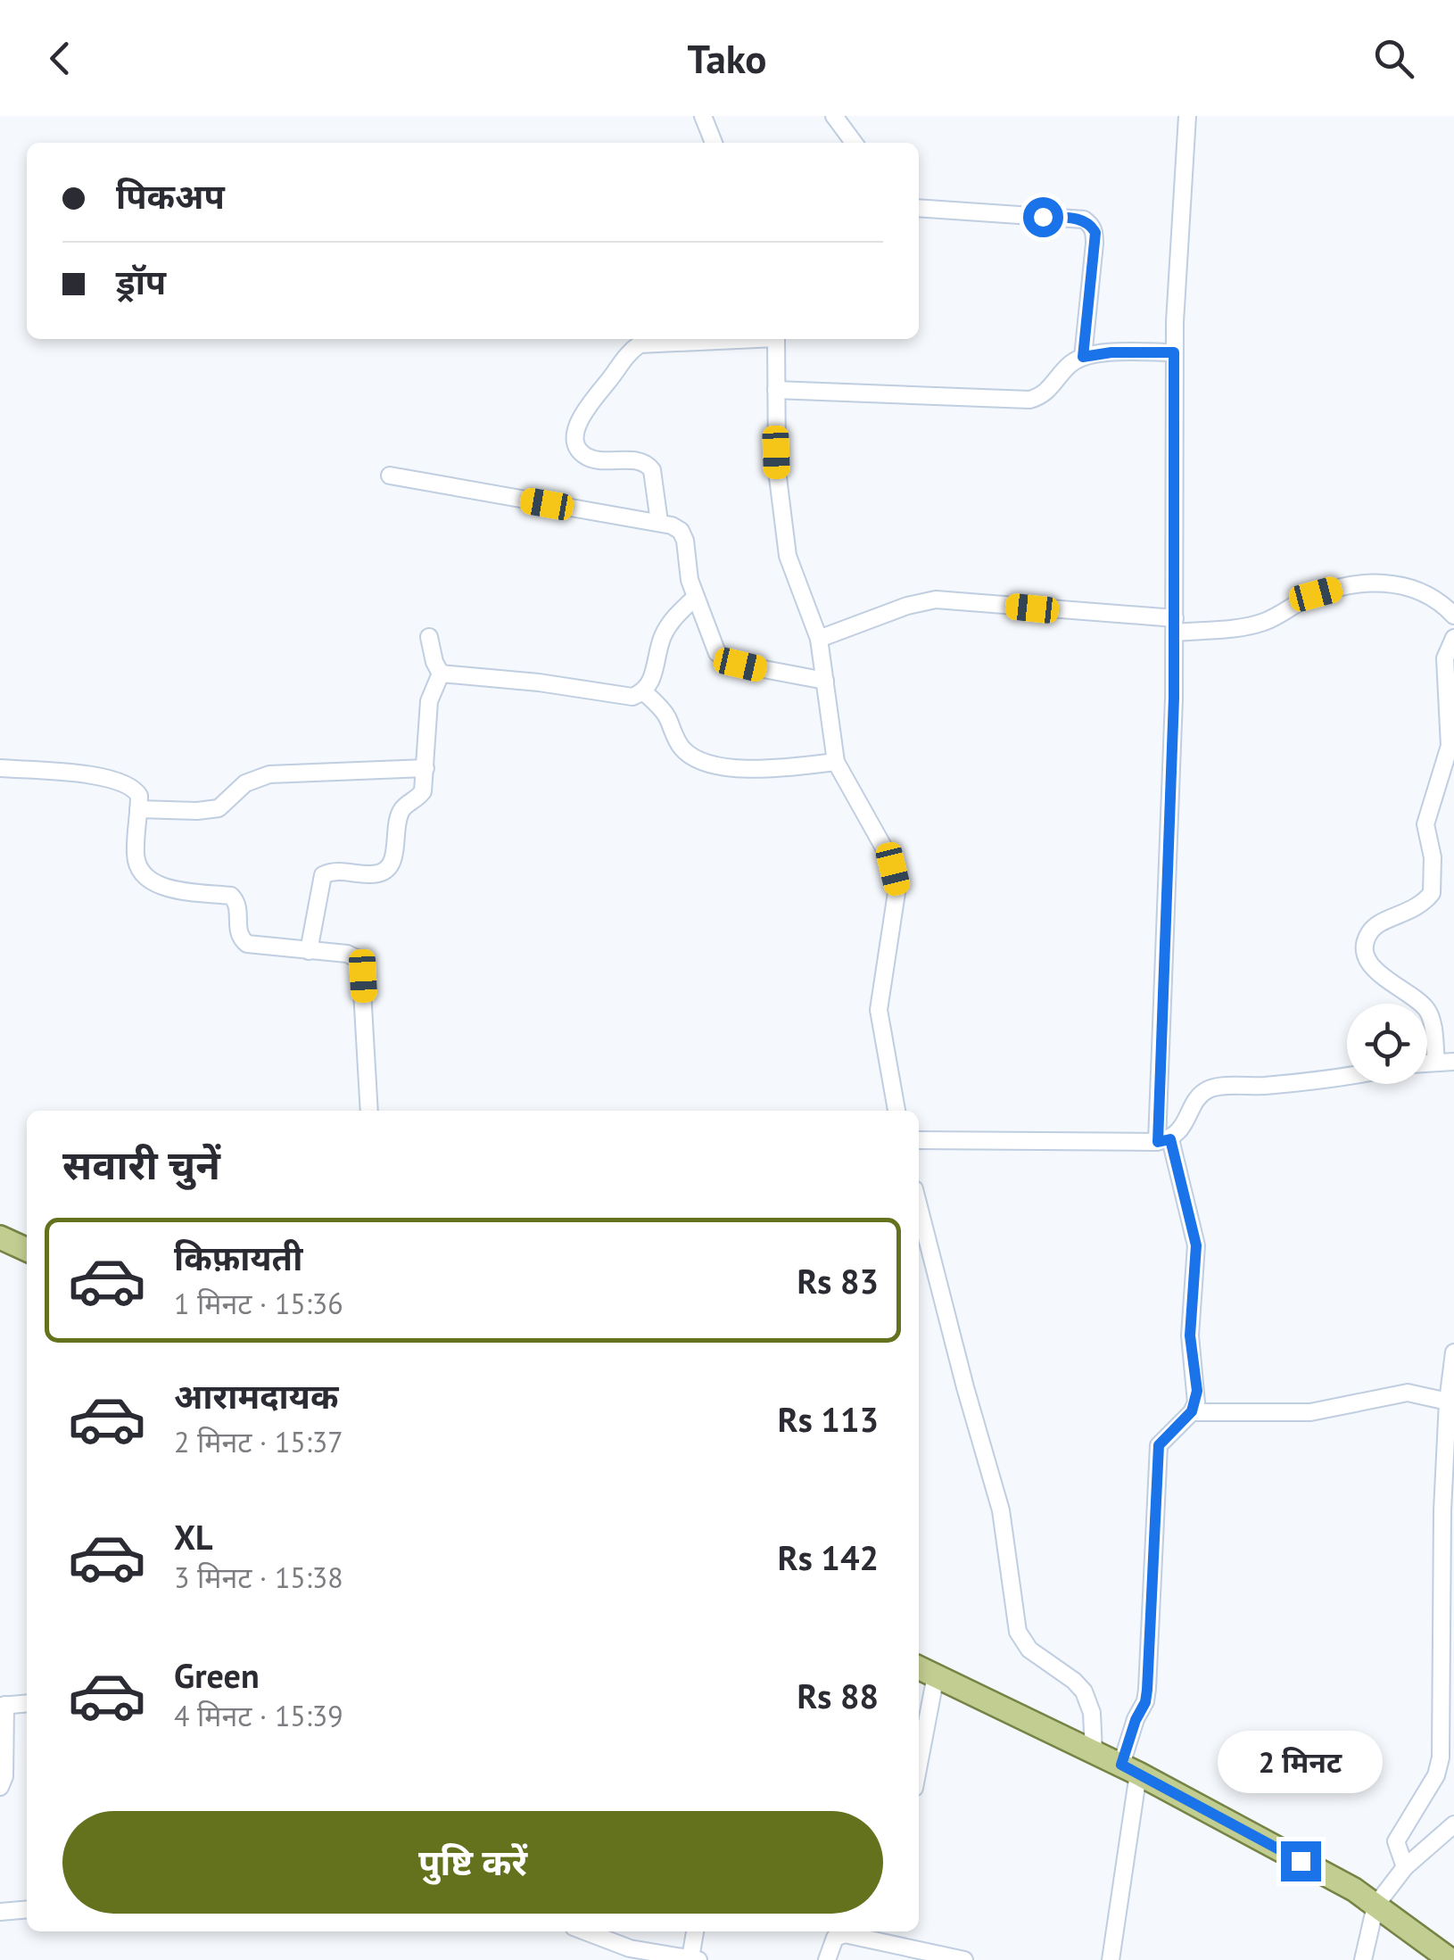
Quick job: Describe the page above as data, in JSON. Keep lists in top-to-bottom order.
{
  "page": {
    "header": "Tako",
    "banner": ["पिकअप", "ड्रॉप"],
    "heading": "सवारी चुनें",
    "list": [
      {
        "name": "किफ़ायती",
        "note": "1 मिनट · 15:36",
        "value": "Rs 83"
      },
      {
        "name": "आरामदायक",
        "note": "2 मिनट · 15:37",
        "value": "Rs 113"
      },
      {
        "name": "XL",
        "note": "3 मिनट · 15:38",
        "value": "Rs 142"
      },
      {
        "name": "Green",
        "note": "4 मिनट · 15:39",
        "value": "Rs 88"
      }
    ],
    "bubble": "2 मिनट",
    "buttons": "पुष्टि करें"
  }
}
